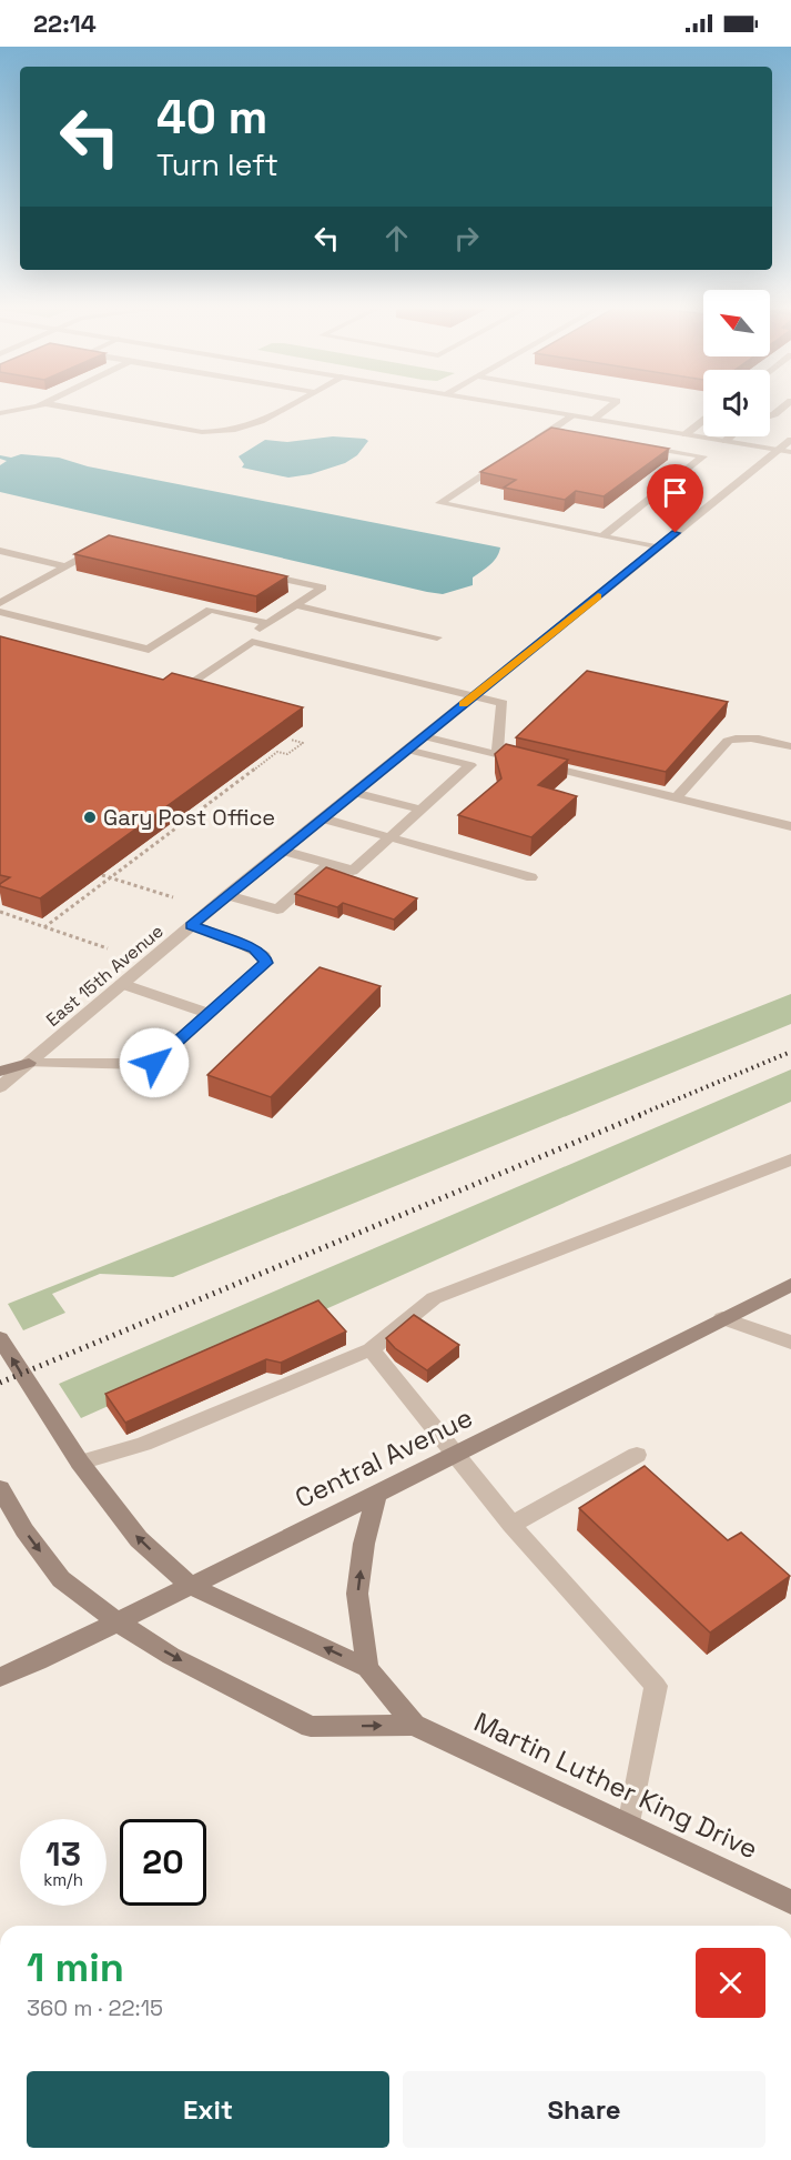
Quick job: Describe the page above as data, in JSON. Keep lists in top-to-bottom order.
{
  "streets": {
    "main road": ["Central Avenue", "Martin Luther King Drive"],
    "street": ["East 15th Avenue"]
  },
  "crossings": [
    ["Central Avenue", "Martin Luther King Drive"]
  ],
  "places": ["Gary Post Office"],
  "north": "top left",
  "page": {
    "status": "22:14",
    "turn": ["40 m", "Turn left"],
    "speed": "13 km/h",
    "limit": "20",
    "heading": ["1 min", "360 m · 22:15"],
    "buttons": ["Exit", "Share"]
  }
}
